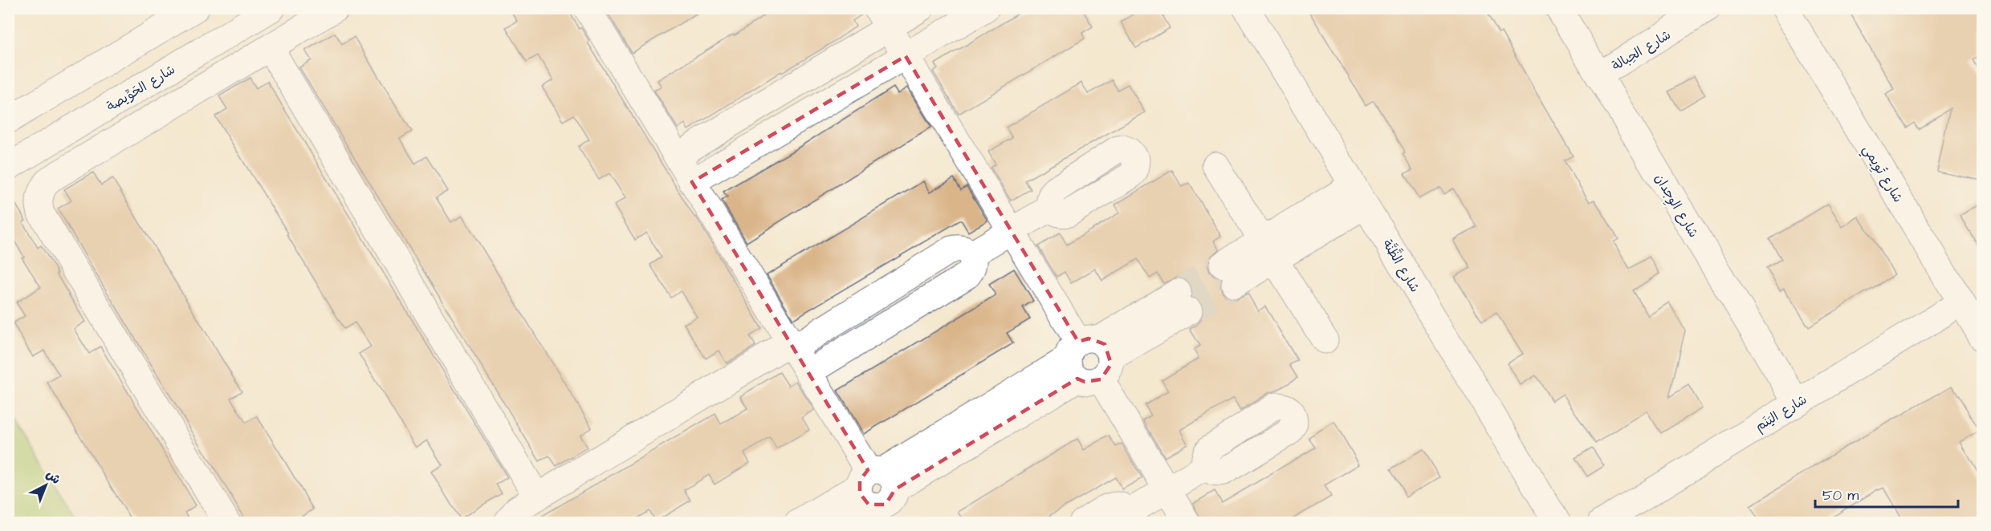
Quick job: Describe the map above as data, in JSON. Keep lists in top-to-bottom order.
{
  "streets": {
    "street": [
      "شارع الحِبالة",
      "شارع الحَوِّيصة",
      "شارع تُوِيمي",
      "شارع الوِجدان",
      "شارع الظَّنَّة",
      "شارع اليَنَم"
    ]
  },
  "crossings": [
    ["شارع الحِبالة", "شارع الوِجدان"],
    ["شارع تُوِيمي", "شارع اليَنَم"],
    ["شارع الوِجدان", "شارع اليَنَم"]
  ],
  "scale_bar": "50 m",
  "north": "top right"
}
